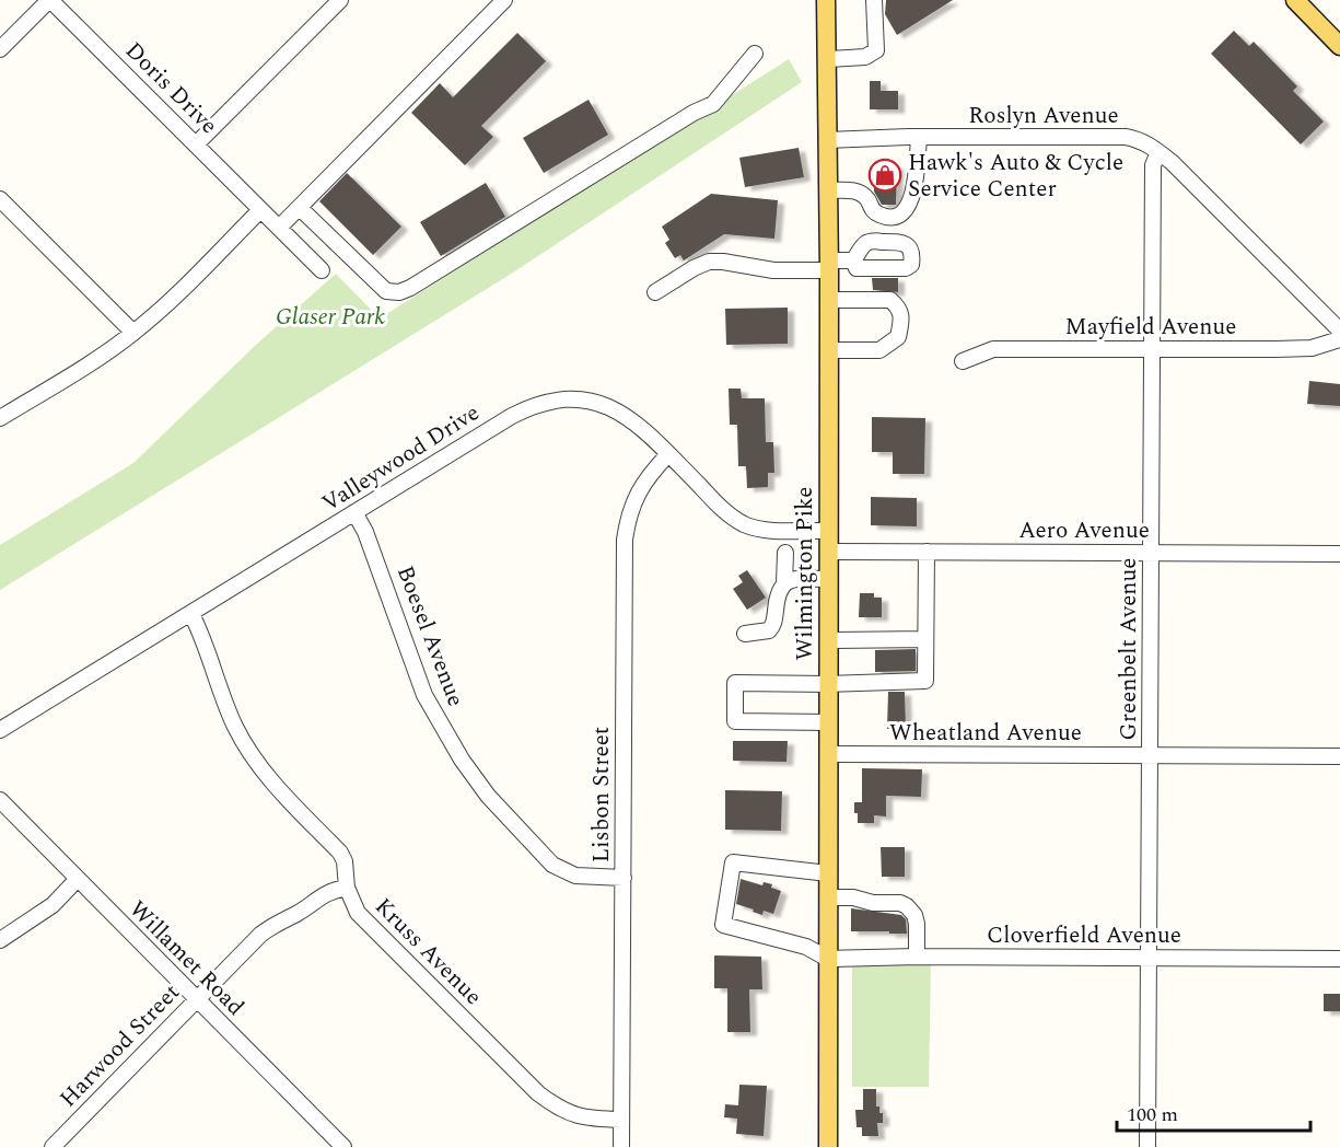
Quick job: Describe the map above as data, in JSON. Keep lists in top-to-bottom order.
{
  "streets": {
    "main road": ["Wilmington Pike"],
    "street": [
      "Doris Drive",
      "Roslyn Avenue",
      "Mayfield Avenue",
      "Valleywood Drive",
      "Aero Avenue",
      "Boesel Avenue",
      "Greenbelt Avenue",
      "Wheatland Avenue",
      "Lisbon Street",
      "Cloverfield Avenue",
      "Kruss Avenue",
      "Willamet Road",
      "Harwood Street"
    ]
  },
  "crossings": [
    ["Roslyn Avenue", "Wilmington Pike"],
    ["Roslyn Avenue", "Greenbelt Avenue"],
    ["Mayfield Avenue", "Greenbelt Avenue"],
    ["Valleywood Drive", "Wilmington Pike"],
    ["Valleywood Drive", "Boesel Avenue"],
    ["Valleywood Drive", "Lisbon Street"],
    ["Valleywood Drive", "Kruss Avenue"],
    ["Aero Avenue", "Wilmington Pike"],
    ["Aero Avenue", "Greenbelt Avenue"],
    ["Wilmington Pike", "Wheatland Avenue"],
    ["Wilmington Pike", "Cloverfield Avenue"],
    ["Boesel Avenue", "Lisbon Street"],
    ["Greenbelt Avenue", "Wheatland Avenue"],
    ["Greenbelt Avenue", "Cloverfield Avenue"],
    ["Lisbon Street", "Kruss Avenue"],
    ["Kruss Avenue", "Harwood Street"],
    ["Willamet Road", "Harwood Street"]
  ],
  "parks": ["Glaser Park"],
  "places": {
    "shop": ["Hawk's Auto & Cycle Service Center"]
  },
  "scale_bar": "100 m"
}
